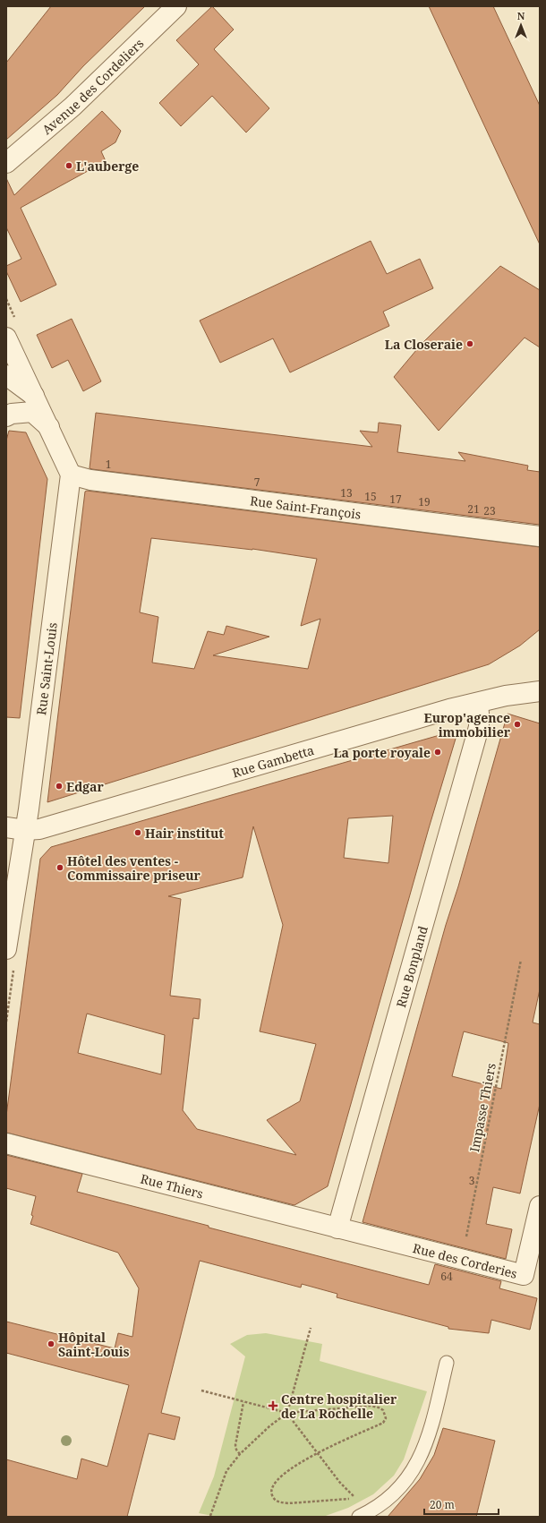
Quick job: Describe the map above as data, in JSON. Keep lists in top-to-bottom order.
{
  "streets": {
    "street": [
      "Avenue des Cordeliers",
      "Rue Saint-François",
      "Rue Saint-Louis",
      "Rue Gambetta",
      "Rue Bonpland",
      "Rue Thiers",
      "Rue des Corderies"
    ],
    "path": ["Impasse Thiers"]
  },
  "crossings": [
    ["Rue Saint-François", "Rue Saint-Louis"],
    ["Rue Saint-Louis", "Rue Gambetta"],
    ["Rue Gambetta", "Rue Bonpland"],
    ["Rue Bonpland", "Rue Thiers"],
    ["Rue Bonpland", "Rue des Corderies"],
    ["Impasse Thiers", "Rue des Corderies"],
    ["Rue Thiers", "Rue des Corderies"]
  ],
  "places": {
    "other": [
      "L'auberge",
      "La Closeraie",
      "Europ'agence immobilier",
      "La porte royale",
      "Edgar",
      "Hair institut",
      "Hôtel des ventes - Commissaire priseur",
      "Hôpital Saint-Louis"
    ],
    "health": ["Centre hospitalier de La Rochelle"]
  },
  "house_numbers": [
    "1",
    "7",
    "13",
    "15",
    "17",
    "19",
    "21",
    "23",
    "3",
    "64"
  ],
  "scale_bar": "20 m",
  "north": "top"
}
